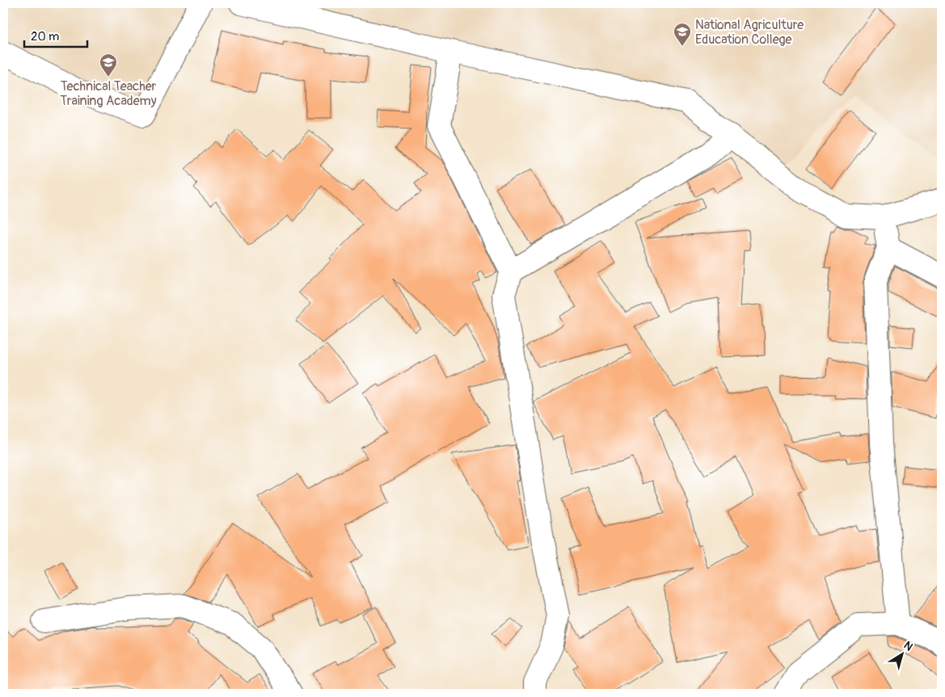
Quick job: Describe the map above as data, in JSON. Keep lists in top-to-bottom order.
{
  "places": {
    "school or university": ["National Agriculture Education College", "Technical Teacher Training Academy"]
  },
  "scale_bar": "20 m",
  "north": "top right"
}
